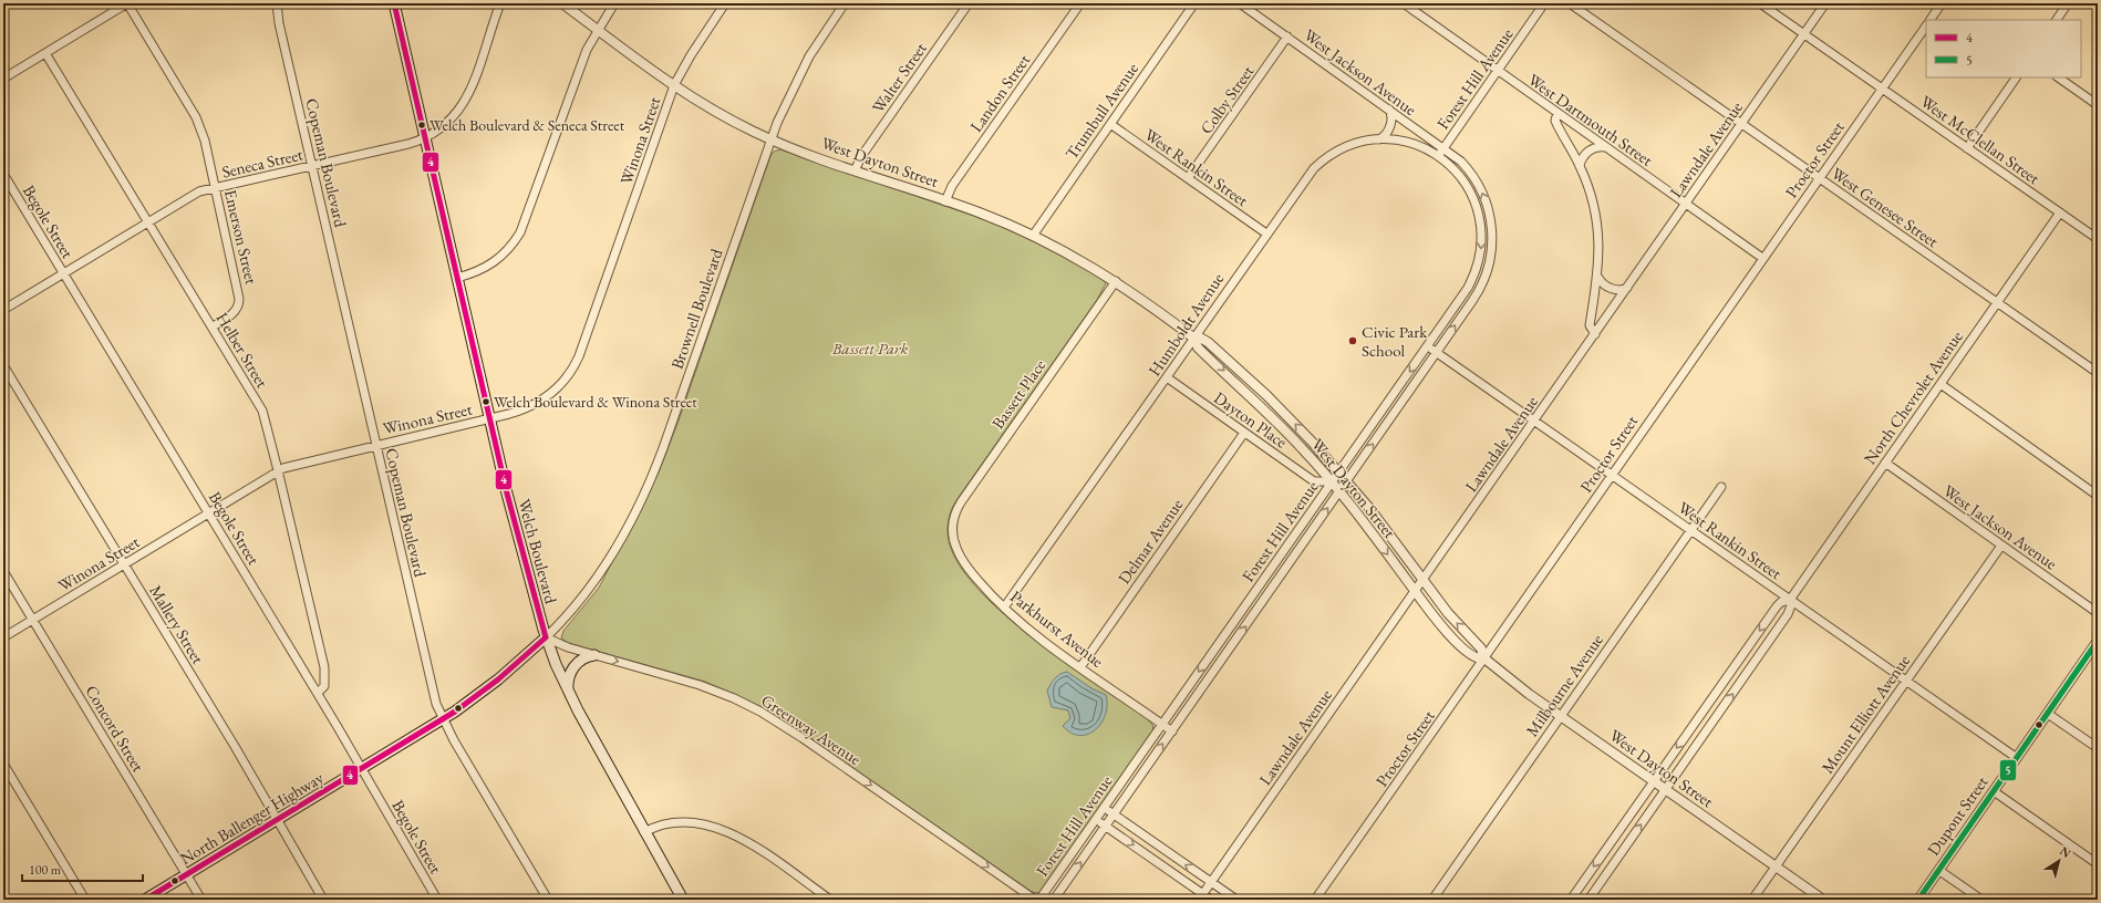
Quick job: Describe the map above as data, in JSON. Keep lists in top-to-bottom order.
{
  "streets": {
    "main road": ["Welch Boulevard", "North Ballenger Highway"],
    "street": [
      "West Jackson Avenue",
      "Walter Street",
      "Forest Hill Avenue",
      "Landon Street",
      "Colby Street",
      "Trumbull Avenue",
      "West Dartmouth Street",
      "West McClellan Street",
      "Winona Street",
      "Lawndale Avenue",
      "Proctor Street",
      "West Dayton Street",
      "Seneca Street",
      "Copeman Boulevard",
      "West Rankin Street",
      "West Genesee Street",
      "Begole Street",
      "Emerson Street",
      "Brownell Boulevard",
      "Humboldt Avenue",
      "Helber Street",
      "Bassett Place",
      "North Chevrolet Avenue",
      "Dayton Place",
      "Delmar Avenue",
      "Mallery Street",
      "Parkhurst Avenue",
      "Milbourne Avenue",
      "Mount Elliott Avenue",
      "Concord Street",
      "Greenway Avenue",
      "Dupont Street"
    ]
  },
  "crossings": [
    ["West Jackson Avenue", "Forest Hill Avenue"],
    ["West Jackson Avenue", "Colby Street"],
    ["West Jackson Avenue", "North Chevrolet Avenue"],
    ["West Jackson Avenue", "Mount Elliott Avenue"],
    ["Walter Street", "West Dayton Street"],
    ["Forest Hill Avenue", "West Dartmouth Street"],
    ["Forest Hill Avenue", "West Dayton Street"],
    ["Forest Hill Avenue", "West Rankin Street"],
    ["Forest Hill Avenue", "Humboldt Avenue"],
    ["Forest Hill Avenue", "Dayton Place"],
    ["Forest Hill Avenue", "Parkhurst Avenue"],
    ["Landon Street", "West Dayton Street"],
    ["Colby Street", "West Rankin Street"],
    ["Trumbull Avenue", "West Dayton Street"],
    ["Trumbull Avenue", "West Rankin Street"],
    ["West Dartmouth Street", "Lawndale Avenue"],
    ["West Dartmouth Street", "Proctor Street"],
    ["West McClellan Street", "Lawndale Avenue"],
    ["West McClellan Street", "Proctor Street"],
    ["West McClellan Street", "North Chevrolet Avenue"],
    ["Winona Street", "West Dayton Street"],
    ["Winona Street", "Copeman Boulevard"],
    ["Winona Street", "Begole Street"],
    ["Winona Street", "Helber Street"],
    ["Winona Street", "Welch Boulevard"],
    ["Winona Street", "Mallery Street"],
    ["Winona Street", "Concord Street"],
    ["Lawndale Avenue", "West Dayton Street"],
    ["Lawndale Avenue", "West Rankin Street"],
    ["Lawndale Avenue", "West Genesee Street"],
    ["Proctor Street", "West Dayton Street"],
    ["Proctor Street", "West Rankin Street"],
    ["Proctor Street", "West Genesee Street"],
    ["West Dayton Street", "Brownell Boulevard"],
    ["West Dayton Street", "Humboldt Avenue"],
    ["West Dayton Street", "Bassett Place"],
    ["West Dayton Street", "North Chevrolet Avenue"],
    ["West Dayton Street", "Dayton Place"],
    ["West Dayton Street", "Milbourne Avenue"],
    ["West Dayton Street", "Mount Elliott Avenue"],
    ["Seneca Street", "Copeman Boulevard"],
    ["Seneca Street", "Begole Street"],
    ["Seneca Street", "Emerson Street"],
    ["Seneca Street", "Helber Street"],
    ["Seneca Street", "Welch Boulevard"],
    ["Copeman Boulevard", "North Ballenger Highway"],
    ["West Rankin Street", "Humboldt Avenue"],
    ["West Rankin Street", "North Chevrolet Avenue"],
    ["West Rankin Street", "Milbourne Avenue"],
    ["West Rankin Street", "Mount Elliott Avenue"],
    ["West Rankin Street", "Dupont Street"],
    ["West Genesee Street", "North Chevrolet Avenue"],
    ["Begole Street", "Helber Street"],
    ["Begole Street", "North Ballenger Highway"],
    ["Emerson Street", "Helber Street"],
    ["Brownell Boulevard", "Welch Boulevard"],
    ["Brownell Boulevard", "Greenway Avenue"],
    ["Brownell Boulevard", "North Ballenger Highway"],
    ["Humboldt Avenue", "Dayton Place"],
    ["Humboldt Avenue", "Parkhurst Avenue"],
    ["Bassett Place", "Parkhurst Avenue"],
    ["Dayton Place", "Delmar Avenue"],
    ["Delmar Avenue", "Parkhurst Avenue"],
    ["Welch Boulevard", "Greenway Avenue"],
    ["Welch Boulevard", "North Ballenger Highway"],
    ["Mallery Street", "North Ballenger Highway"],
    ["Concord Street", "North Ballenger Highway"],
    ["Greenway Avenue", "North Ballenger Highway"]
  ],
  "one_way": ["Greenway Avenue"],
  "parks": ["Bassett Park"],
  "places": ["Welch Boulevard & Seneca Street", "Civic Park School", "Welch Boulevard & Winona Street"],
  "lines": ["transit line 4", "transit line 5"],
  "legend": ["4", "5"],
  "scale_bar": "100 m",
  "north": "top right"
}
